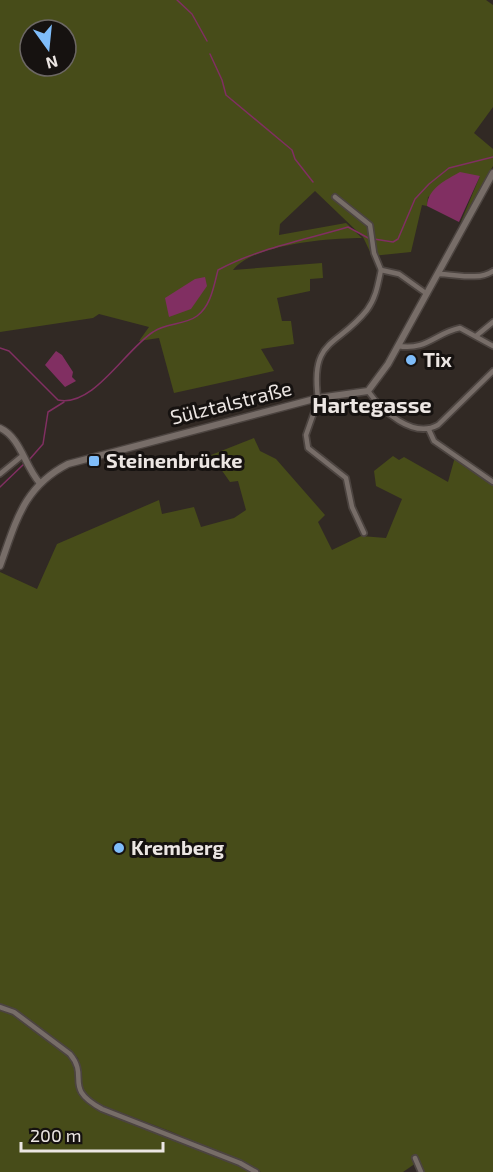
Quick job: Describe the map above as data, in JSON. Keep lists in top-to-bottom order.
{
  "streets": {
    "main road": ["Sülztalstraße"]
  },
  "districts": ["Hartegasse"],
  "places": {
    "other": ["Tix", "Kremberg"],
    "transit": ["Steinenbrücke"]
  },
  "scale_bar": "200 m",
  "north": "bottom"
}
